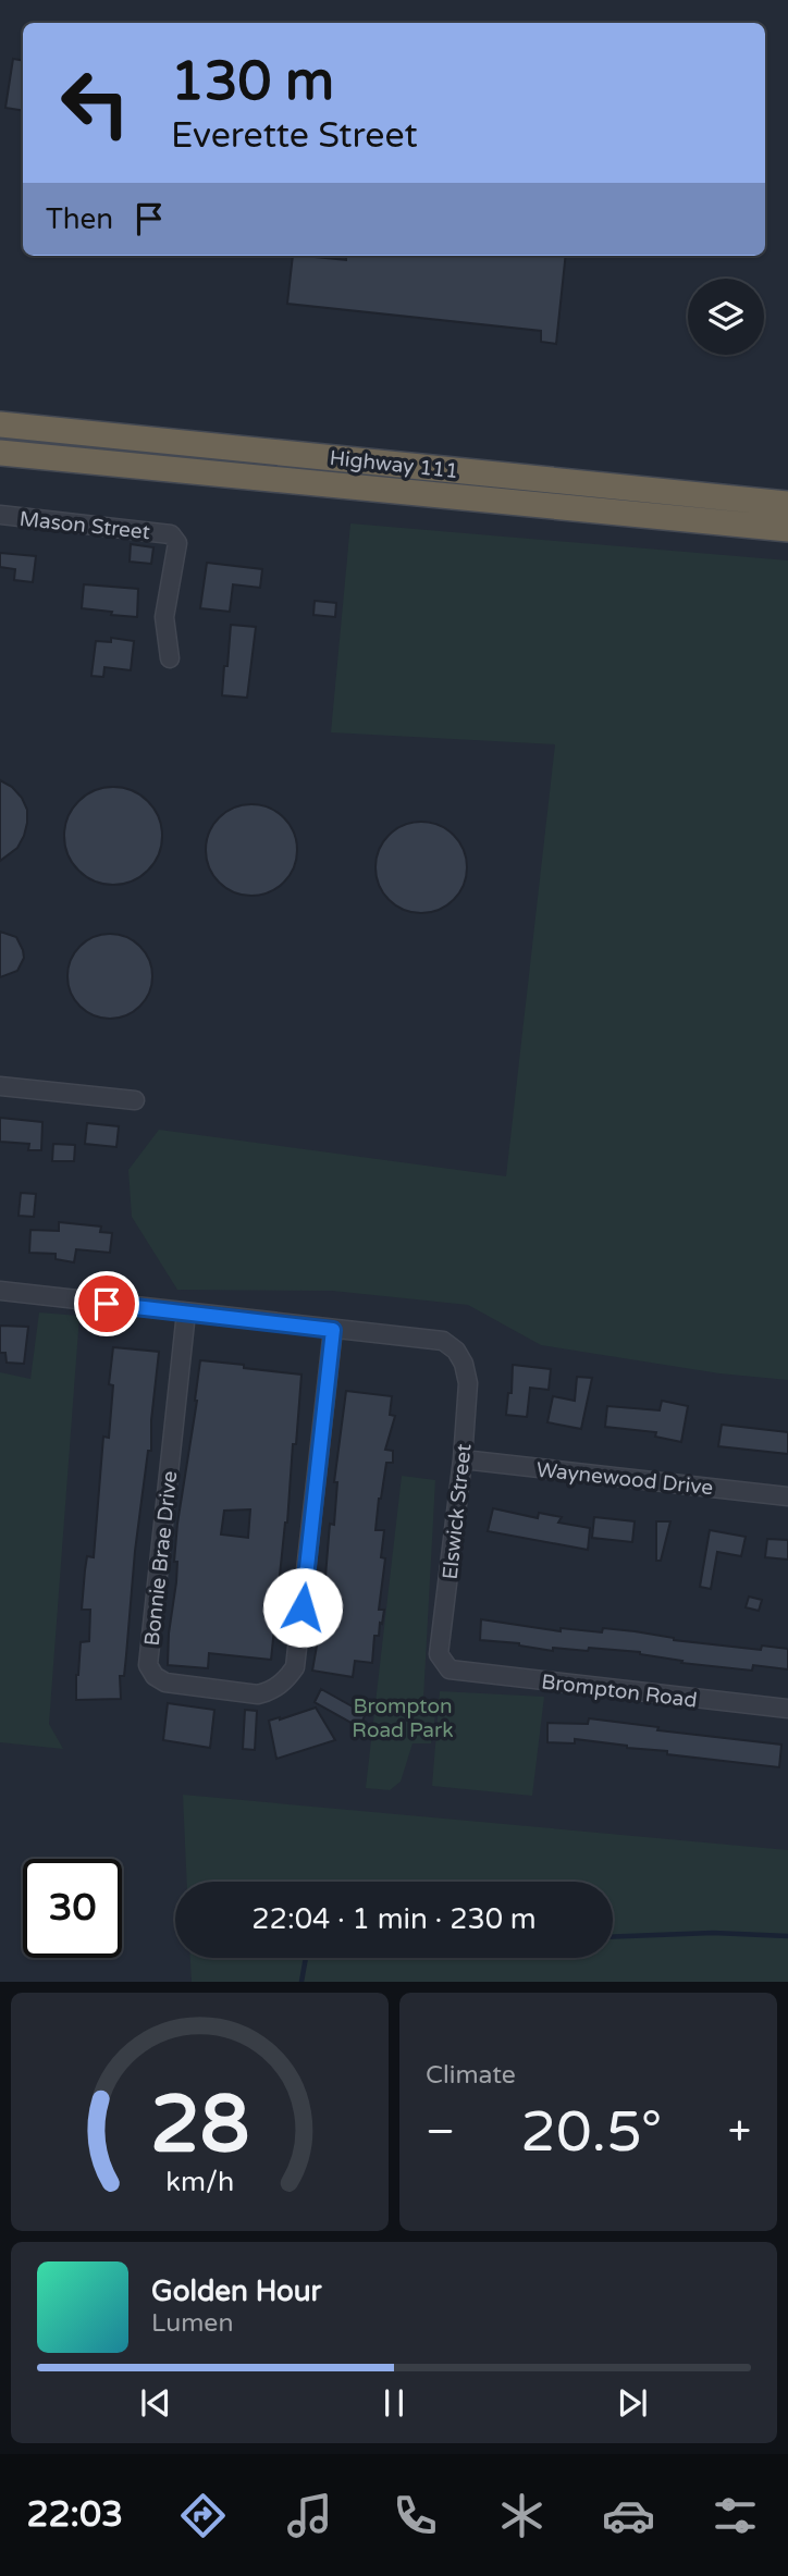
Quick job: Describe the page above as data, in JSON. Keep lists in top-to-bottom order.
{
  "streets": {
    "highway": ["Highway 111"],
    "street": [
      "Mason Street",
      "Waynewood Drive",
      "Elswick Street",
      "Bonnie Brae Drive",
      "Brompton Road"
    ]
  },
  "crossings": [
    ["Waynewood Drive", "Elswick Street"],
    ["Elswick Street", "Bonnie Brae Drive"],
    ["Elswick Street", "Brompton Road"]
  ],
  "parks": ["Brompton Road Park"],
  "page": {
    "turn": ["130 m", "Everette Street"],
    "then": "Then",
    "limit": "30",
    "trip": "22:04 · 1 min · 230 m",
    "tile": "Climate",
    "heat": ["−", "20.5°", "+"],
    "song": ["Golden Hour", "Lumen"],
    "tabs": "22:03",
    "gauge": ["28", "km/h"]
  }
}
